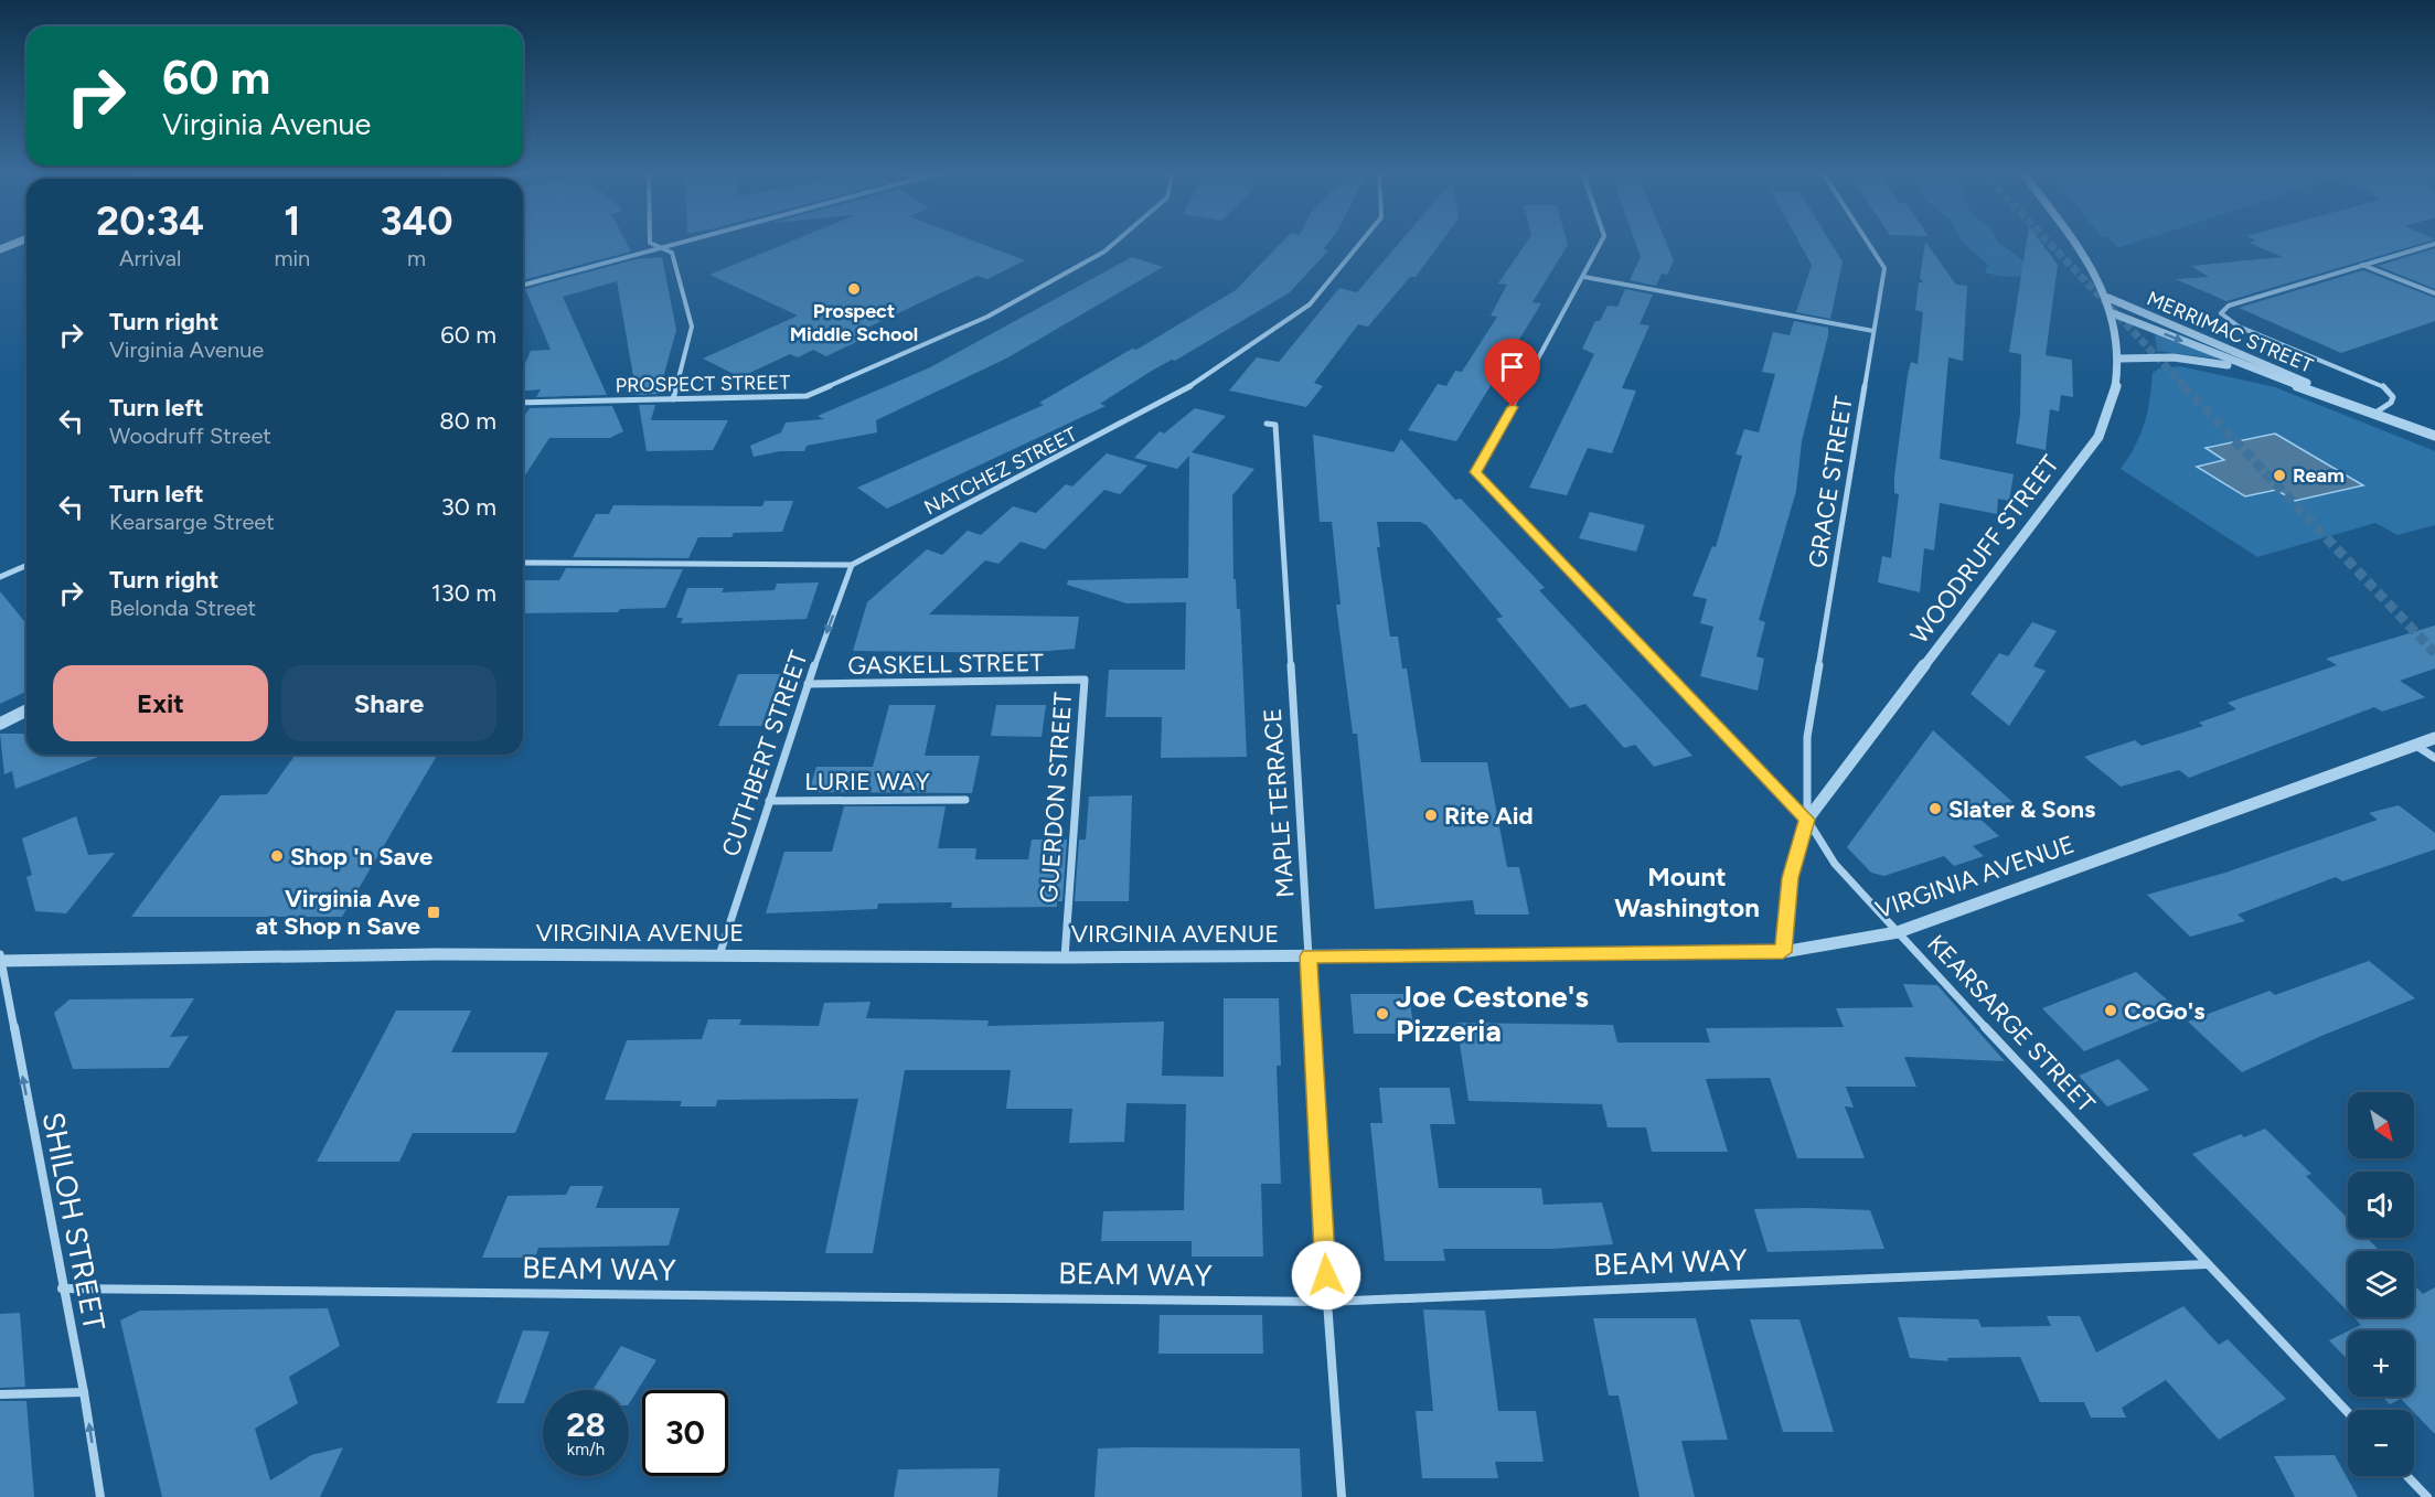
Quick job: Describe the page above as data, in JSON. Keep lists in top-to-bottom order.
{
  "streets": {
    "street": [
      "MERRIMAC STREET",
      "PROSPECT STREET",
      "NATCHEZ STREET",
      "GRACE STREET",
      "WOODRUFF STREET",
      "GASKELL STREET",
      "CUTHBERT STREET",
      "LURIE WAY",
      "GUERDON STREET",
      "MAPLE TERRACE",
      "VIRGINIA AVENUE",
      "KEARSARGE STREET",
      "SHILOH STREET",
      "BEAM WAY"
    ]
  },
  "crossings": [
    ["MERRIMAC STREET", "WOODRUFF STREET"],
    ["NATCHEZ STREET", "CUTHBERT STREET"],
    ["GRACE STREET", "WOODRUFF STREET"],
    ["GRACE STREET", "KEARSARGE STREET"],
    ["WOODRUFF STREET", "VIRGINIA AVENUE"],
    ["WOODRUFF STREET", "KEARSARGE STREET"],
    ["GASKELL STREET", "CUTHBERT STREET"],
    ["GASKELL STREET", "GUERDON STREET"],
    ["CUTHBERT STREET", "LURIE WAY"],
    ["CUTHBERT STREET", "VIRGINIA AVENUE"],
    ["GUERDON STREET", "VIRGINIA AVENUE"],
    ["MAPLE TERRACE", "VIRGINIA AVENUE"],
    ["MAPLE TERRACE", "BEAM WAY"],
    ["VIRGINIA AVENUE", "KEARSARGE STREET"],
    ["VIRGINIA AVENUE", "SHILOH STREET"],
    ["KEARSARGE STREET", "BEAM WAY"],
    ["SHILOH STREET", "BEAM WAY"]
  ],
  "one_way": ["SHILOH STREET"],
  "districts": ["Mount Washington"],
  "places": {
    "other": [
      "Prospect Middle School",
      "Ream",
      "Slater & Sons",
      "Rite Aid",
      "Shop 'n Save",
      "CoGo's",
      "Joe Cestone's Pizzeria"
    ],
    "transit": ["Virginia Ave at Shop n Save"]
  },
  "north": "bottom right",
  "page": {
    "turn": ["60 m", "Virginia Avenue"],
    "eta": [
      "20:34",
      "Arrival",
      "1",
      "min",
      "340",
      "m"
    ],
    "list": [
      {
        "name": "Turn right",
        "note": "Virginia Avenue",
        "value": "60 m"
      },
      {
        "name": "Turn left",
        "note": "Woodruff Street",
        "value": "80 m"
      },
      {
        "name": "Turn left",
        "note": "Kearsarge Street",
        "value": "30 m"
      },
      {
        "name": "Turn right",
        "note": "Belonda Street",
        "value": "130 m"
      }
    ],
    "buttons": ["Exit", "Share"],
    "map_buttons": ["+", "−"],
    "speed": "28 km/h",
    "limit": "30"
  }
}
